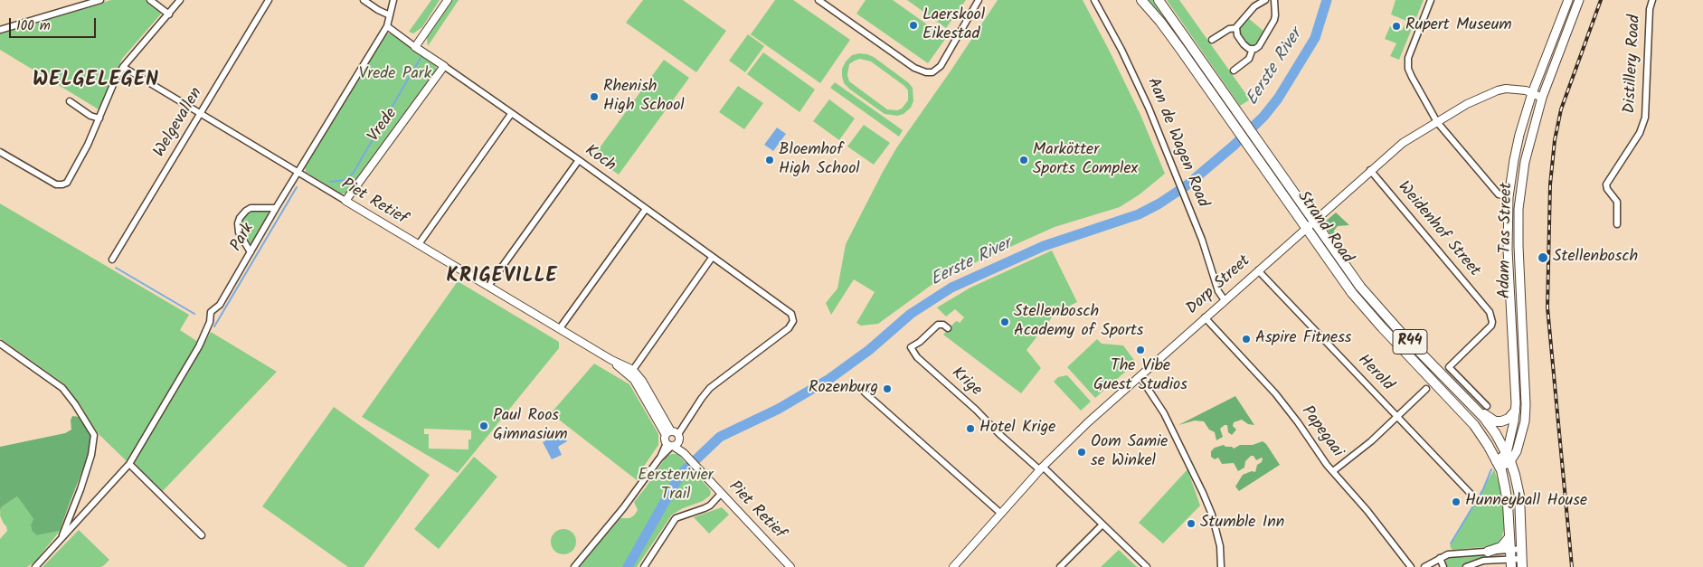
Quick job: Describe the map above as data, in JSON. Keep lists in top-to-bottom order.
{
  "streets": {
    "main road": ["Strand Road", "Adam Tas Street", "R44"],
    "street": [
      "Distillery Road",
      "Welgevallen",
      "Vrede",
      "Aan de Wagen Road",
      "Koch",
      "Piet Retief",
      "Weidenhof Street",
      "Park",
      "Dorp Street",
      "Herold",
      "Krige",
      "Papegaai"
    ]
  },
  "crossings": [
    ["Welgevallen", "Piet Retief"],
    ["Vrede", "Koch"],
    ["Vrede", "Piet Retief"],
    ["Aan de Wagen Road", "Dorp Street"],
    ["Koch", "Piet Retief"],
    ["Koch", "Park"],
    ["Piet Retief", "Park"],
    ["Strand Road", "Adam Tas Street"],
    ["Strand Road", "Dorp Street"],
    ["Strand Road", "R44"],
    ["Weidenhof Street", "Dorp Street"],
    ["Adam Tas Street", "Dorp Street"],
    ["Dorp Street", "Herold"],
    ["Dorp Street", "Krige"],
    ["Dorp Street", "Papegaai"]
  ],
  "districts": ["WELGELEGEN", "KRIGEVILLE"],
  "water": ["Eerste River"],
  "parks": ["Vrede Park", "Eersterivier Trail"],
  "places": [
    "Laerskool Eikestad",
    "Rupert Museum",
    "Rhenish High School",
    "Bloemhof High School",
    "Markötter Sports Complex",
    "Stellenbosch",
    "Stellenbosch Academy of Sports",
    "Aspire Fitness",
    "The Vibe Guest Studios",
    "Rozenburg",
    "Paul Roos Gimnasium",
    "Hotel Krige",
    "Oom Samie se Winkel",
    "Hunneyball House",
    "Stumble Inn"
  ],
  "scale_bar": "100 m"
}
